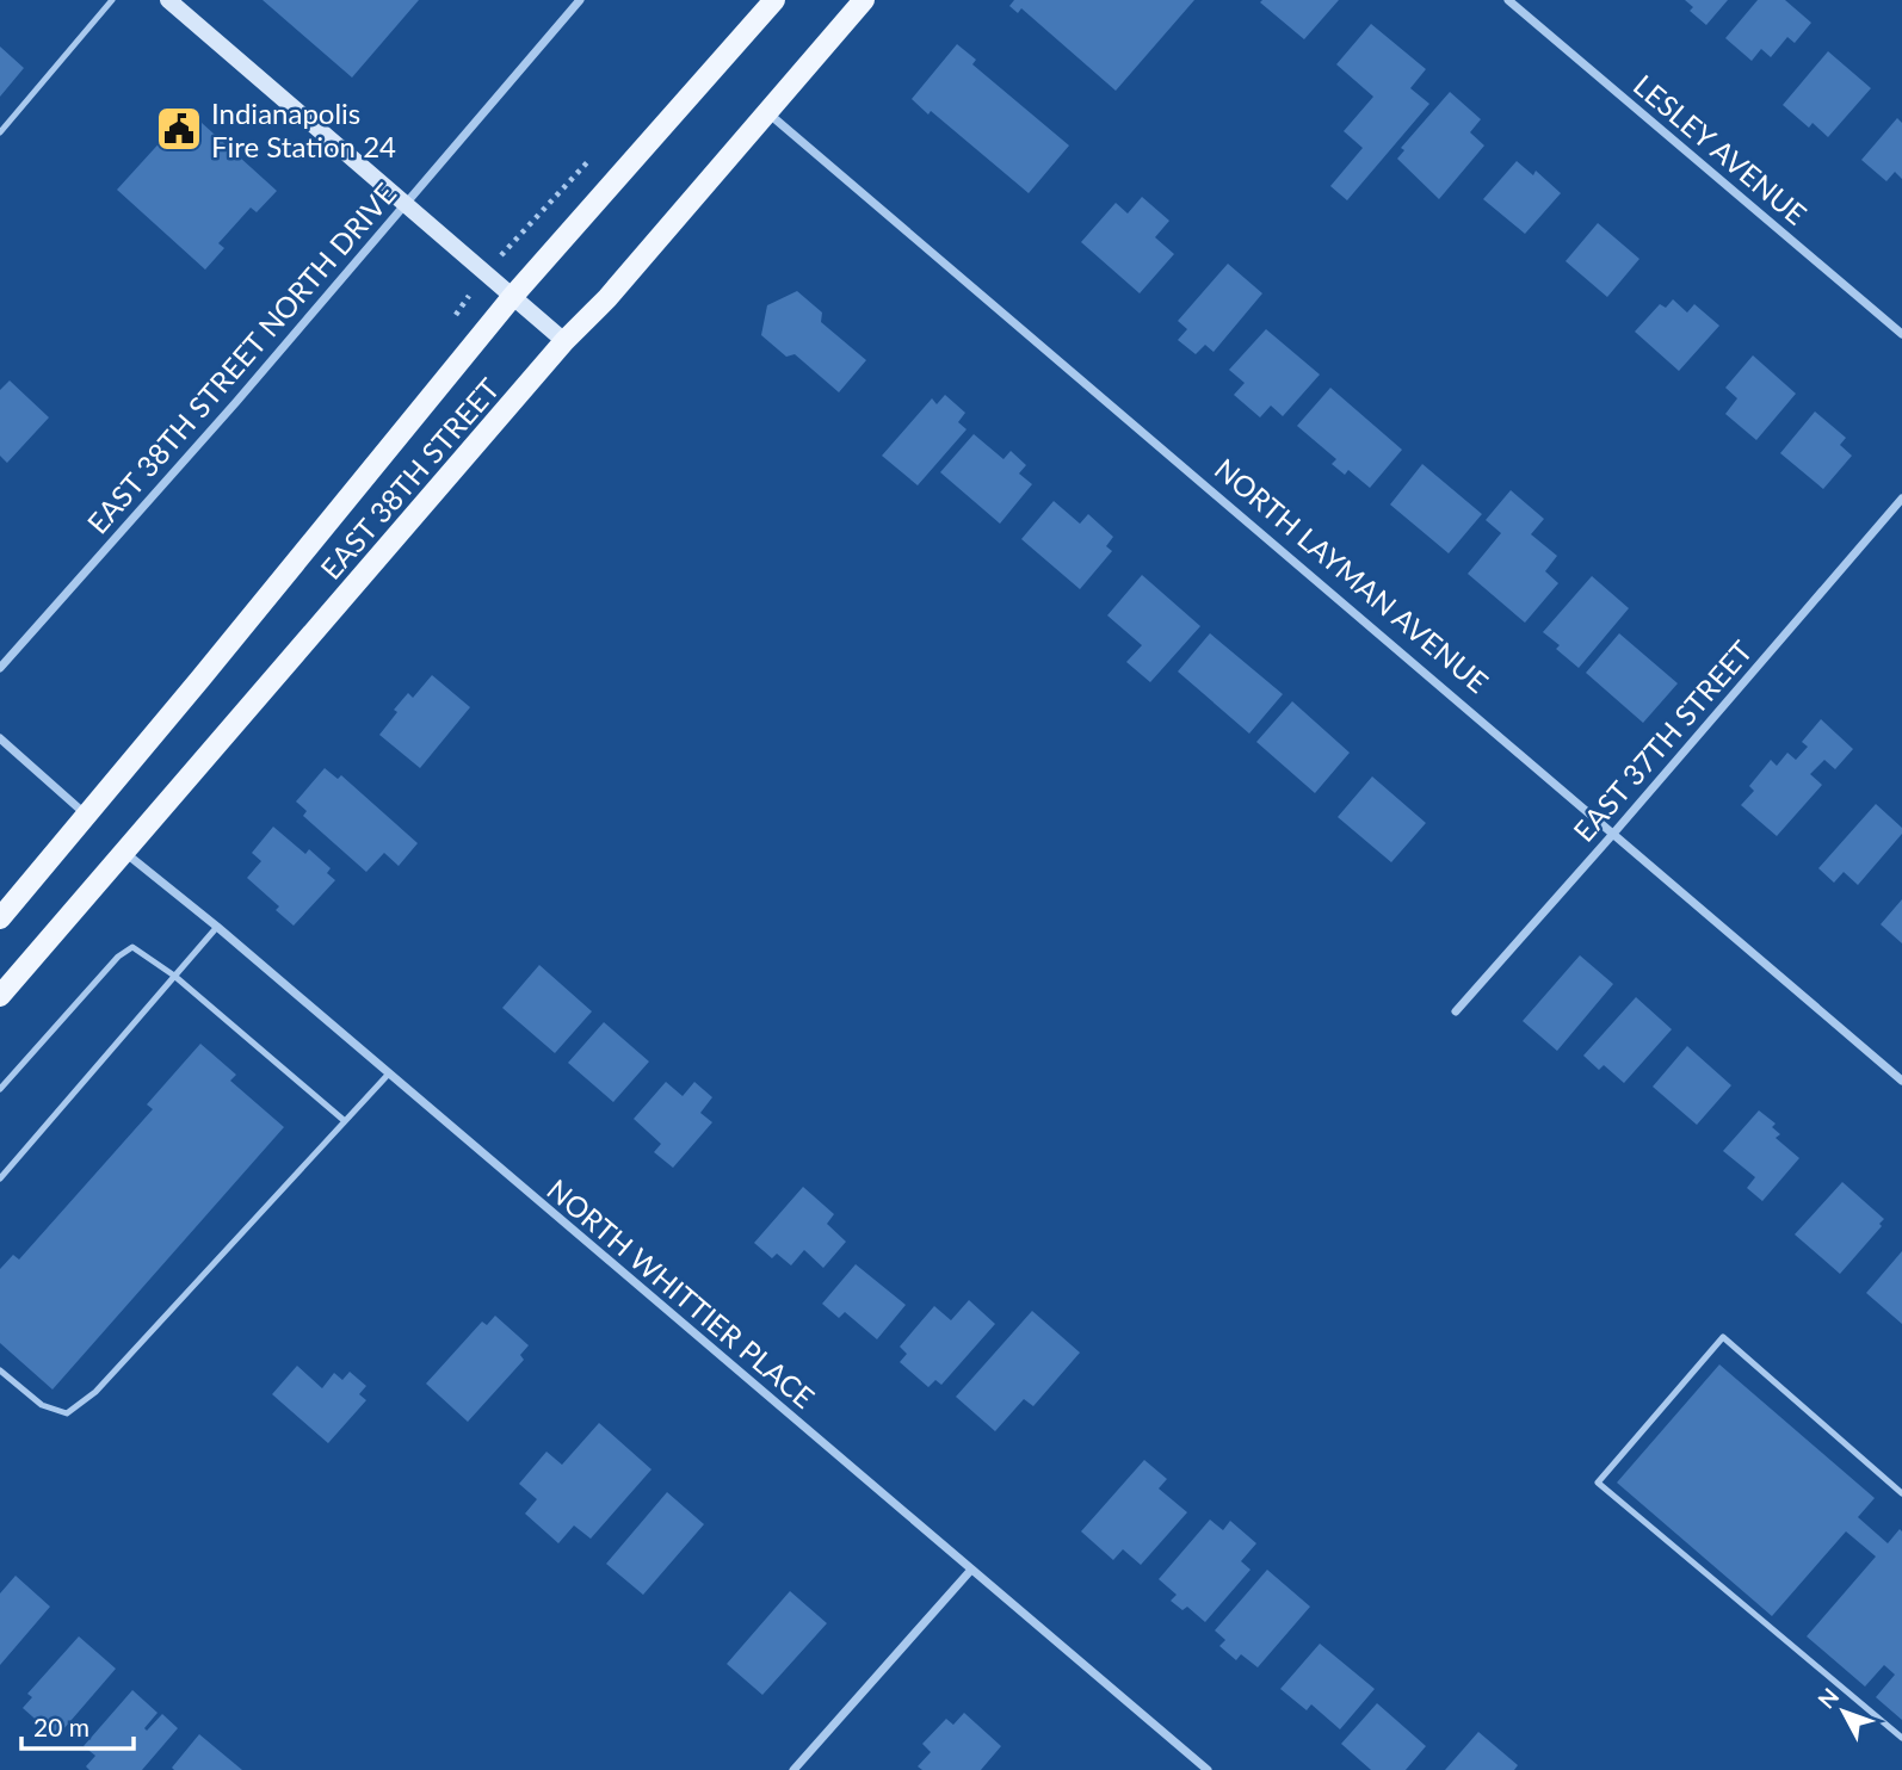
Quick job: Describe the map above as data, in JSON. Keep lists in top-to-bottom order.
{
  "streets": {
    "main road": ["EAST 38TH STREET"],
    "street": [
      "LESLEY AVENUE",
      "EAST 38TH STREET NORTH DRIVE",
      "NORTH LAYMAN AVENUE",
      "EAST 37TH STREET",
      "NORTH WHITTIER PLACE"
    ]
  },
  "crossings": [
    ["EAST 38TH STREET", "NORTH LAYMAN AVENUE"],
    ["EAST 38TH STREET", "NORTH WHITTIER PLACE"],
    ["NORTH LAYMAN AVENUE", "EAST 37TH STREET"]
  ],
  "places": {
    "public building": ["Indianapolis Fire Station 24"]
  },
  "scale_bar": "20 m",
  "north": "top left"
}
